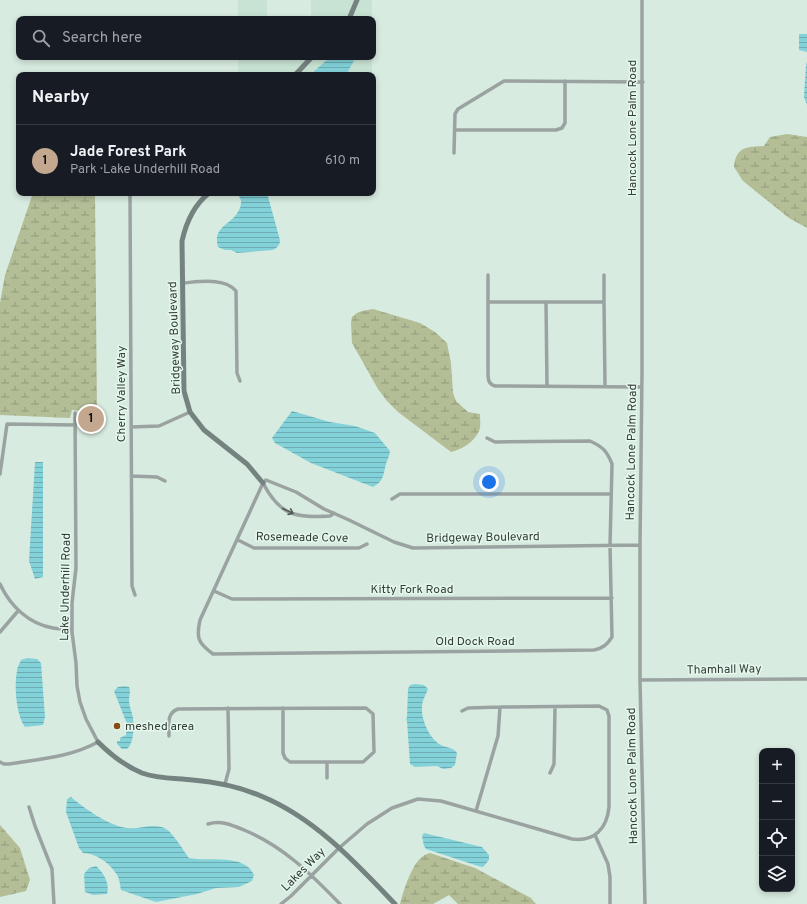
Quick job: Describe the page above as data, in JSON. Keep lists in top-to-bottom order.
{
  "streets": {
    "street": [
      "Hancock Lone Palm Road",
      "Bridgeway Boulevard",
      "Cherry Valley Way",
      "Rosemeade Cove",
      "Lake Underhill Road",
      "Kitty Fork Road",
      "Old Dock Road",
      "Thamhall Way",
      "Lakes Way"
    ]
  },
  "crossings": [
    ["Hancock Lone Palm Road", "Bridgeway Boulevard"],
    ["Hancock Lone Palm Road", "Thamhall Way"],
    ["Bridgeway Boulevard", "Old Dock Road"],
    ["Rosemeade Cove", "Old Dock Road"],
    ["Lake Underhill Road", "Lakes Way"],
    ["Kitty Fork Road", "Old Dock Road"]
  ],
  "places": ["meshed area"],
  "page": {
    "search": "Search here",
    "heading": "Nearby",
    "list": [
      {
        "mark": "1",
        "name": "Jade Forest Park",
        "note": "Park · Lake Underhill Road",
        "value": "610 m"
      }
    ],
    "pins": "1",
    "map_buttons": ["+", "−"]
  }
}
